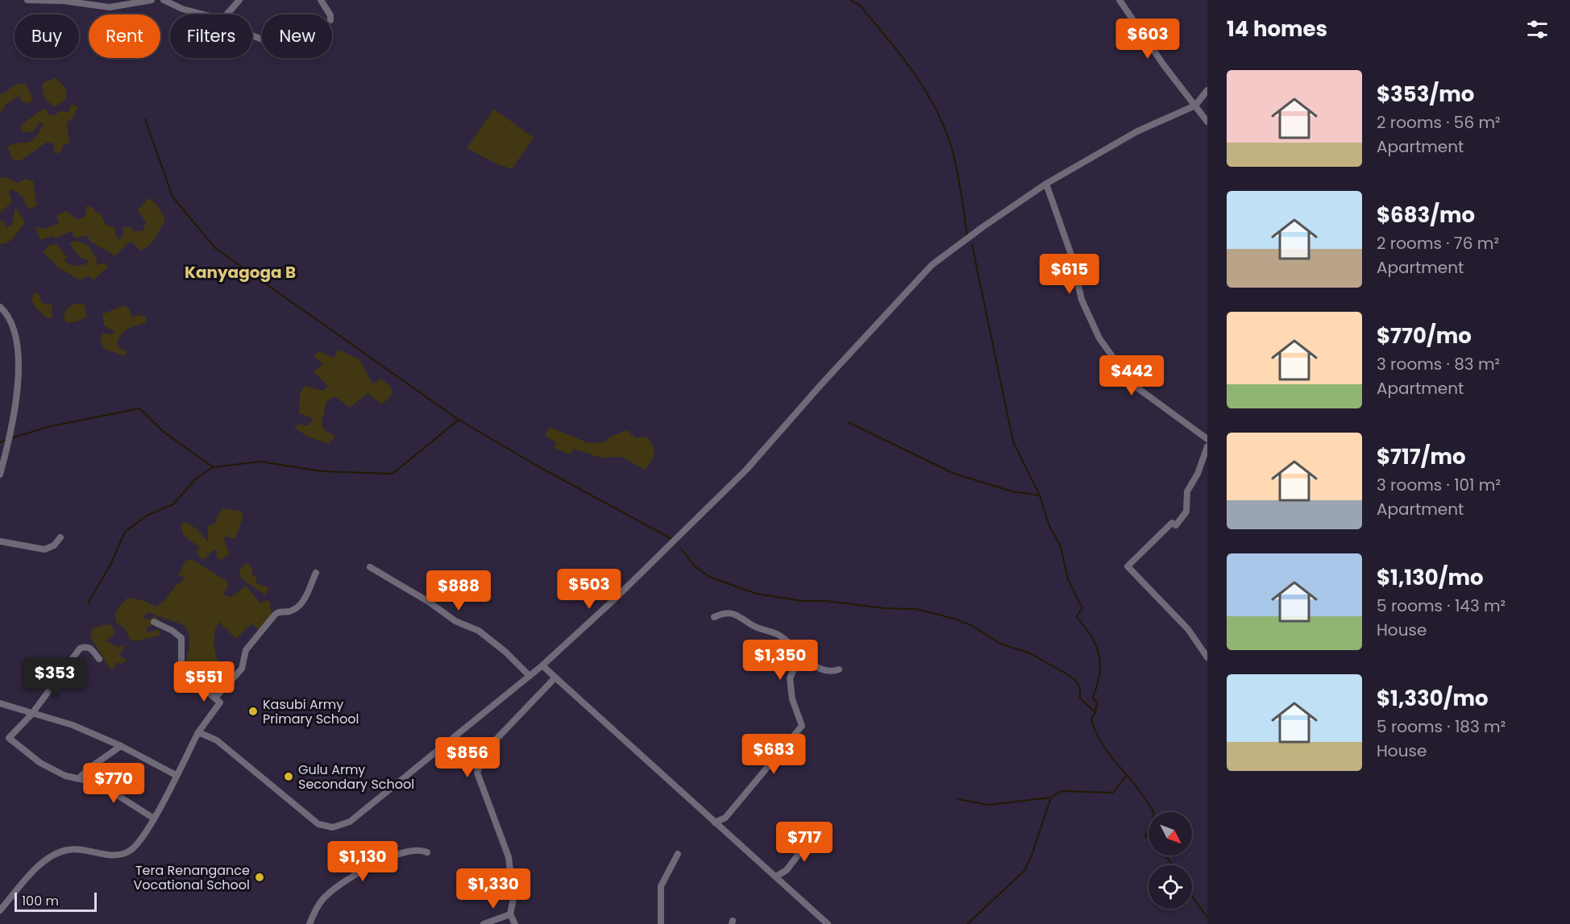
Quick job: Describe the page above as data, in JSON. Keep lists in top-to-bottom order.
{
  "districts": ["Kanyagoga B"],
  "places": ["Kasubi Army Primary School", "Gulu Army Secondary School", "Tera Renangance Vocational School"],
  "scale_bar": "100 m",
  "north": "bottom right",
  "page": {
    "heading": "14 homes",
    "chip": [
      "Buy",
      "Rent",
      "Filters",
      "New"
    ],
    "price": [
      "$603",
      "$615",
      "$442",
      "$503",
      "$888",
      "$1,350",
      "$353",
      "$551",
      "$683",
      "$856",
      "$770",
      "$717",
      "$1,130",
      "$1,330"
    ],
    "list": [
      {
        "name": "$353/mo",
        "note": "2 rooms · 56 m² · Apartment"
      },
      {
        "name": "$683/mo",
        "note": "2 rooms · 76 m² · Apartment"
      },
      {
        "name": "$770/mo",
        "note": "3 rooms · 83 m² · Apartment"
      },
      {
        "name": "$717/mo",
        "note": "3 rooms · 101 m² · Apartment"
      },
      {
        "name": "$1,130/mo",
        "note": "5 rooms · 143 m² · House"
      },
      {
        "name": "$1,330/mo",
        "note": "5 rooms · 183 m² · House"
      }
    ],
    "scale": "100 m"
  }
}
